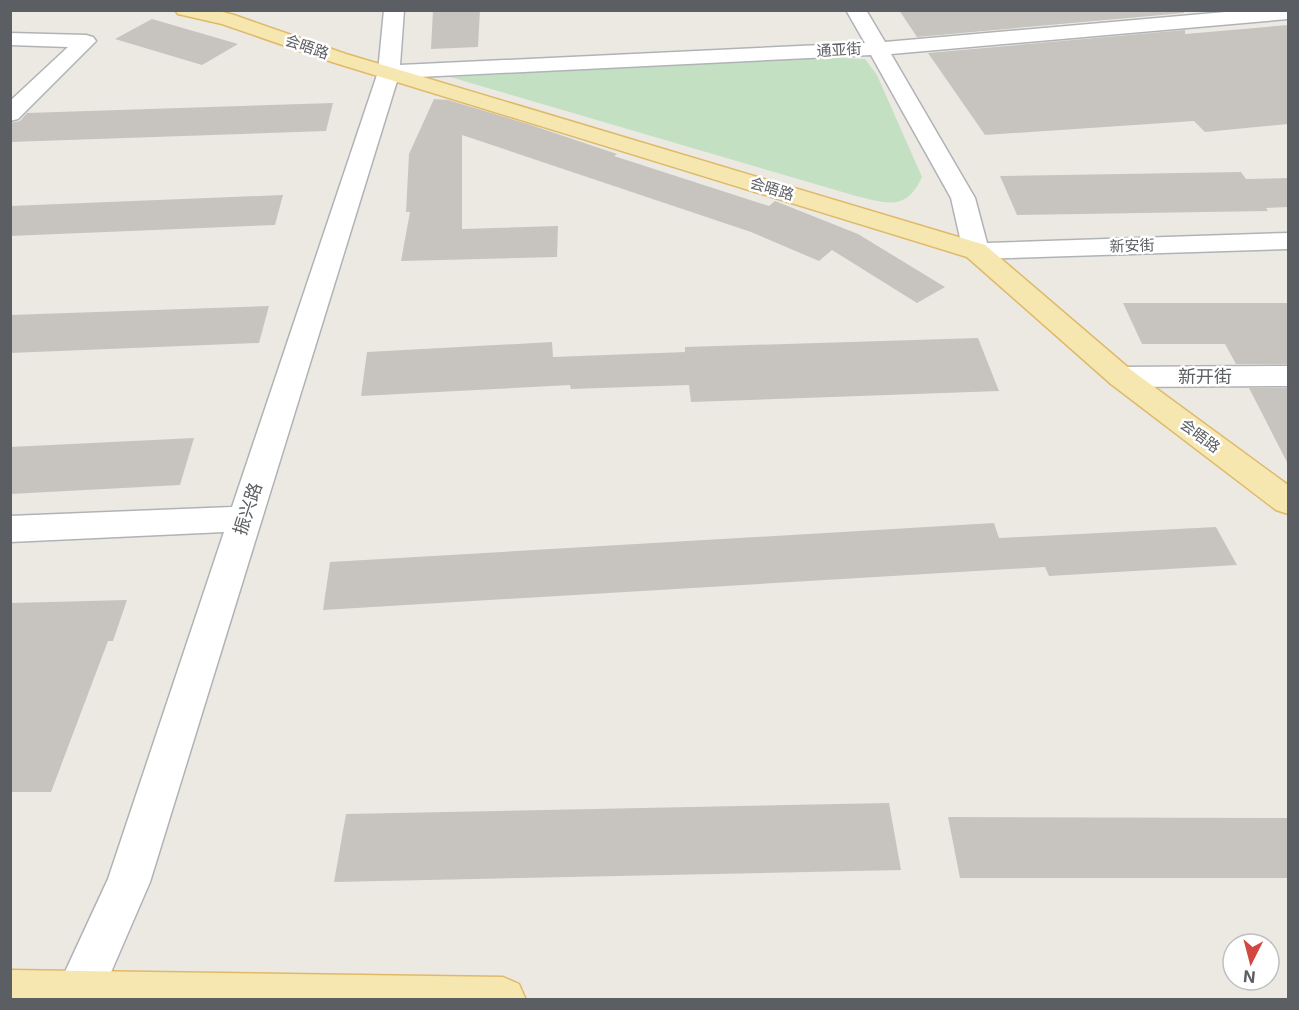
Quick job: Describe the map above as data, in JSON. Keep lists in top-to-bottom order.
{
  "streets": {
    "main road": ["会晤路"],
    "street": [
      "通亚街",
      "新安街",
      "新开街",
      "振兴路"
    ]
  },
  "crossings": [
    ["会晤路", "通亚街"],
    ["会晤路", "新安街"],
    ["会晤路", "新开街"],
    ["会晤路", "振兴路"],
    ["通亚街", "振兴路"]
  ],
  "north": "bottom"
}
